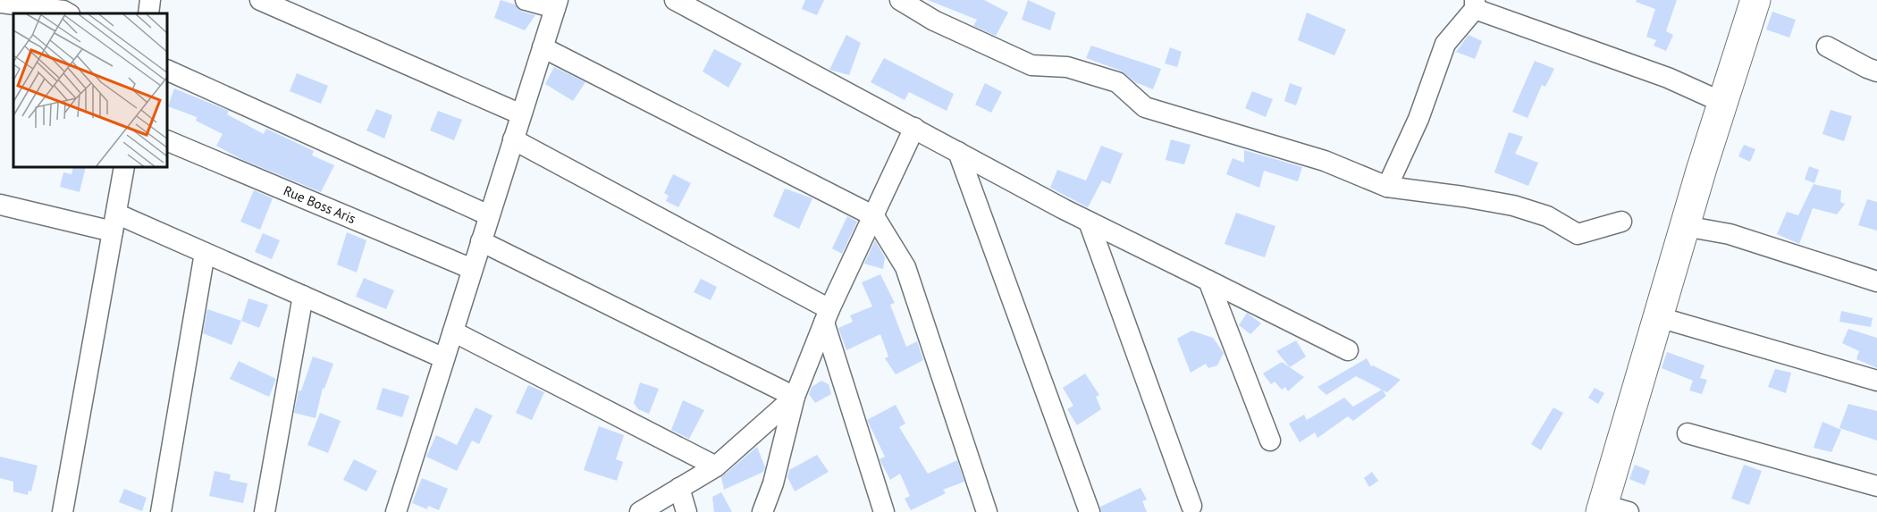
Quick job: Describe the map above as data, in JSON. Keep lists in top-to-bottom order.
{
  "streets": {
    "street": ["Rue Boss Aris"]
  }
}
